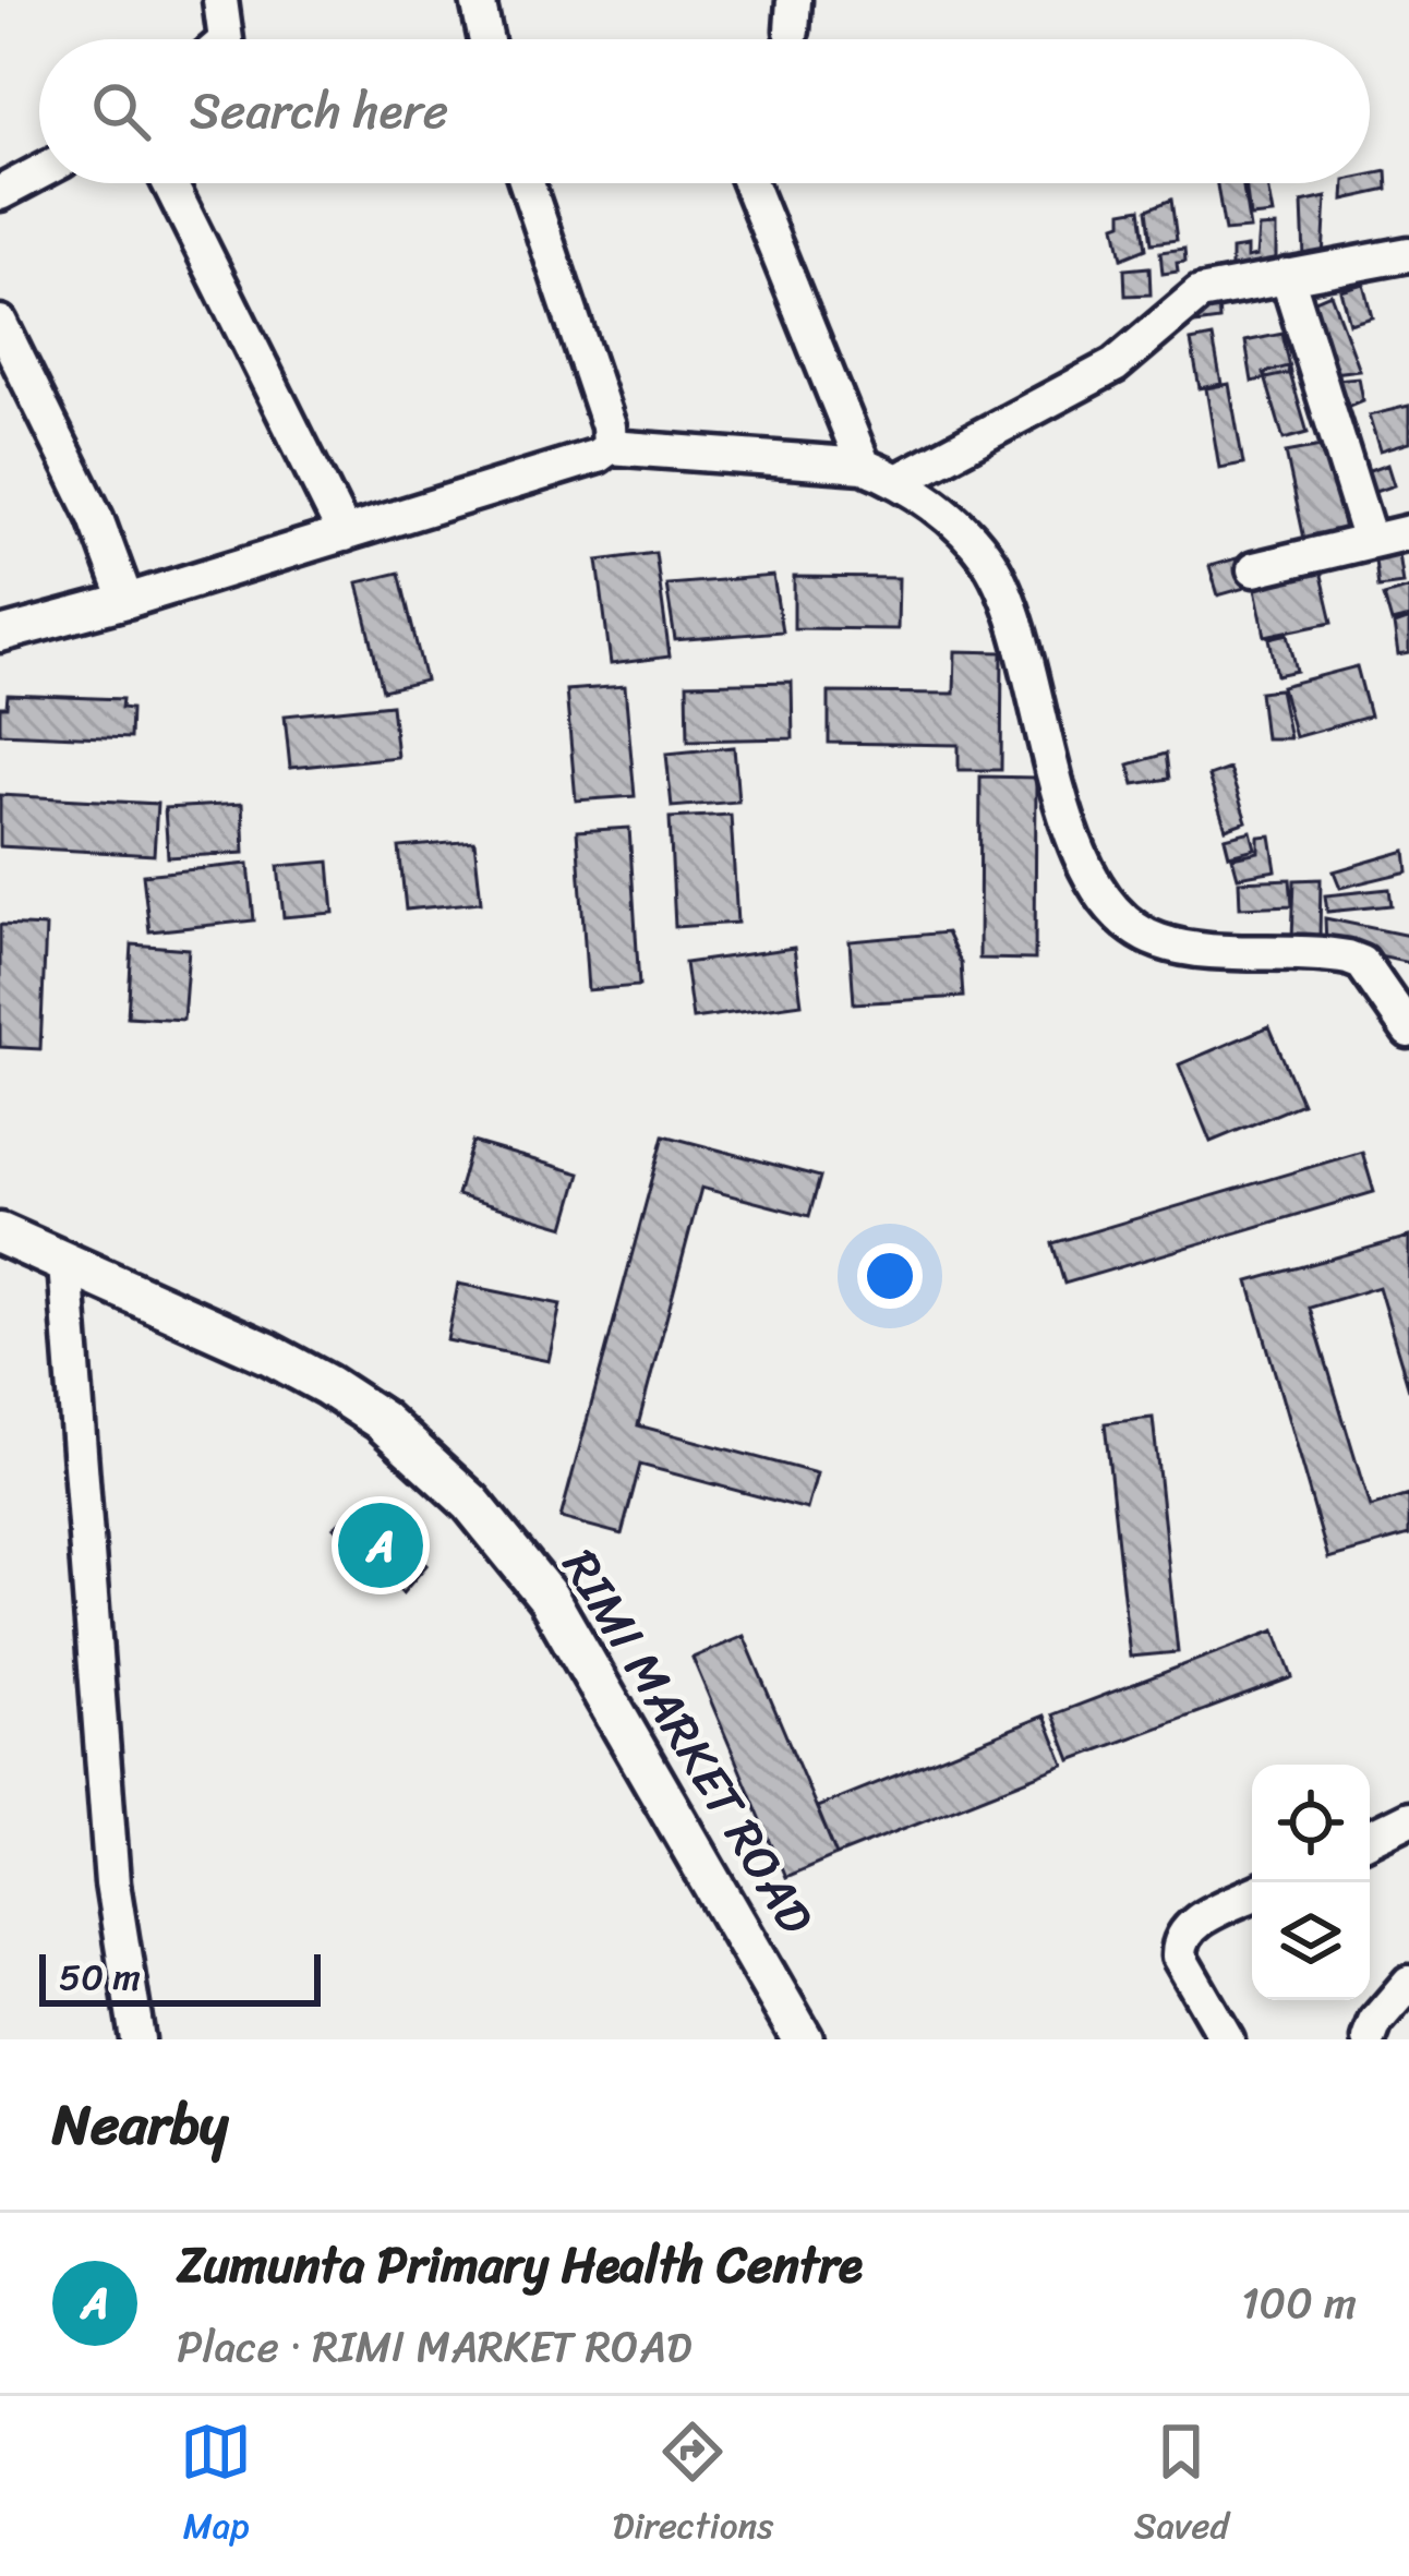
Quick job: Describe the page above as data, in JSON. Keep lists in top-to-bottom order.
{
  "streets": {
    "street": ["RIMI MARKET ROAD"]
  },
  "scale_bar": "50 m",
  "page": {
    "search": "Search here",
    "pins": "A",
    "scale": "50 m",
    "heading": "Nearby",
    "list": [
      {
        "mark": "A",
        "name": "Zumunta Primary Health Centre",
        "note": "Place · RIMI MARKET ROAD",
        "value": "100 m"
      }
    ],
    "nav": ["Map", "Directions", "Saved"]
  }
}
